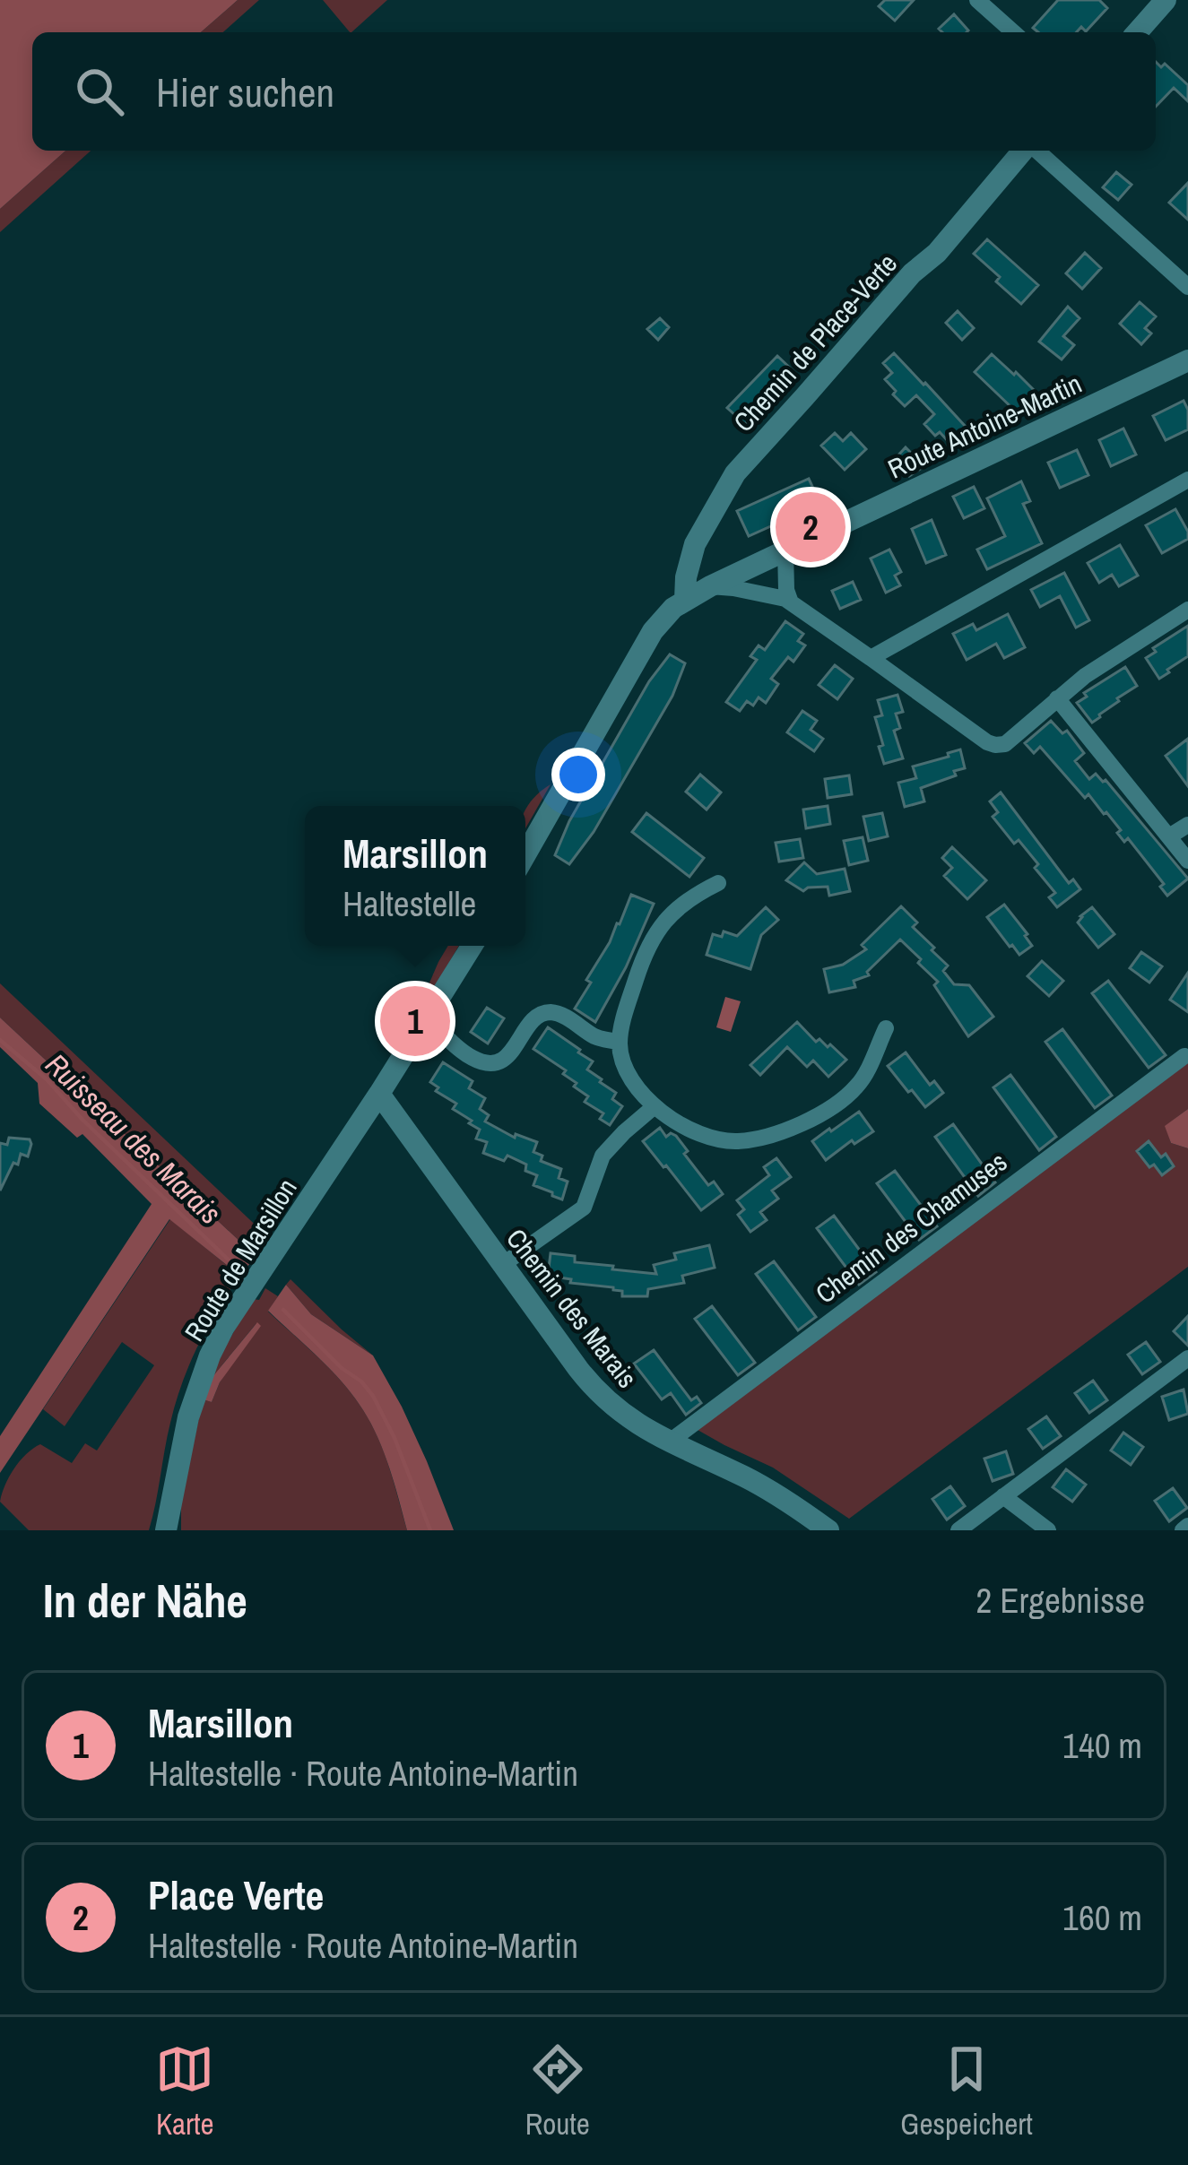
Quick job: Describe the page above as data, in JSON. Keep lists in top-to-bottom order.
{
  "streets": {
    "street": [
      "Chemin de Place-Verte",
      "Route Antoine-Martin",
      "Chemin des Chamuses",
      "Route de Marsillon",
      "Chemin des Marais"
    ]
  },
  "crossings": [
    ["Chemin de Place-Verte", "Route Antoine-Martin"],
    ["Chemin des Chamuses", "Chemin des Marais"],
    ["Route de Marsillon", "Chemin des Marais"]
  ],
  "water": ["Ruisseau des Marais"],
  "page": {
    "search": "Hier suchen",
    "pins": ["2", "1"],
    "popup": ["Marsillon", "Haltestelle"],
    "heading": ["In der Nähe", "2 Ergebnisse"],
    "list": [
      {
        "mark": "1",
        "name": "Marsillon",
        "note": "Haltestelle · Route Antoine-Martin",
        "value": "140 m"
      },
      {
        "mark": "2",
        "name": "Place Verte",
        "note": "Haltestelle · Route Antoine-Martin",
        "value": "160 m"
      }
    ],
    "nav": ["Karte", "Route", "Gespeichert"]
  }
}
